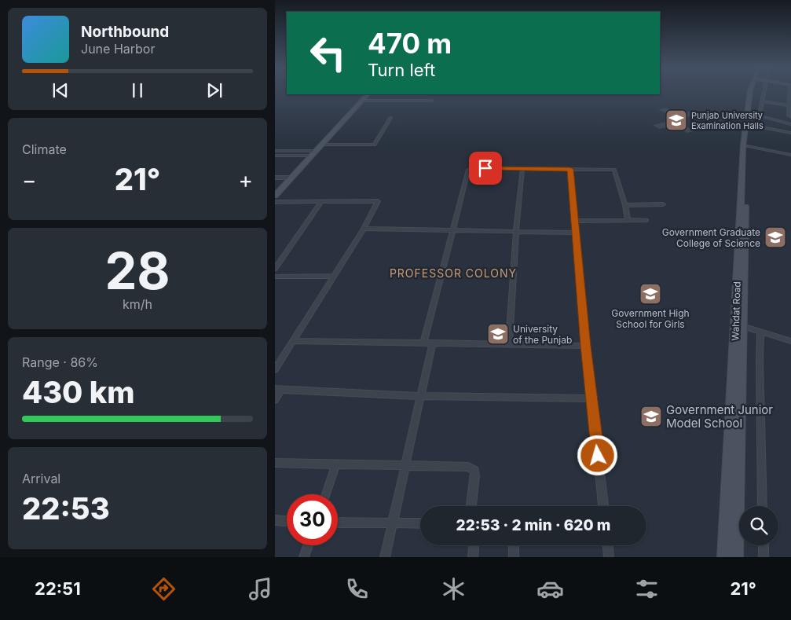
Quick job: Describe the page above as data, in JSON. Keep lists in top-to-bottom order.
{
  "streets": {
    "main road": ["Wahdat Road"]
  },
  "districts": ["PROFESSOR COLONY"],
  "places": {
    "school or university": [
      "Punjab University Examination Halls",
      "Government Graduate College of Science",
      "Government High School for Girls",
      "University of the Punjab",
      "Government Junior Model School"
    ]
  },
  "page": {
    "turn": ["470 m", "Turn left"],
    "song": ["Northbound", "June Harbor"],
    "tile": [
      "Climate",
      ["28", "km/h"],
      ["Range · 86%", "430 km"],
      ["Arrival", "22:53"]
    ],
    "heat": ["−", "21°", "+"],
    "limit": "30",
    "trip": "22:53 · 2 min · 620 m",
    "tabs": ["22:51", "21°"]
  }
}
